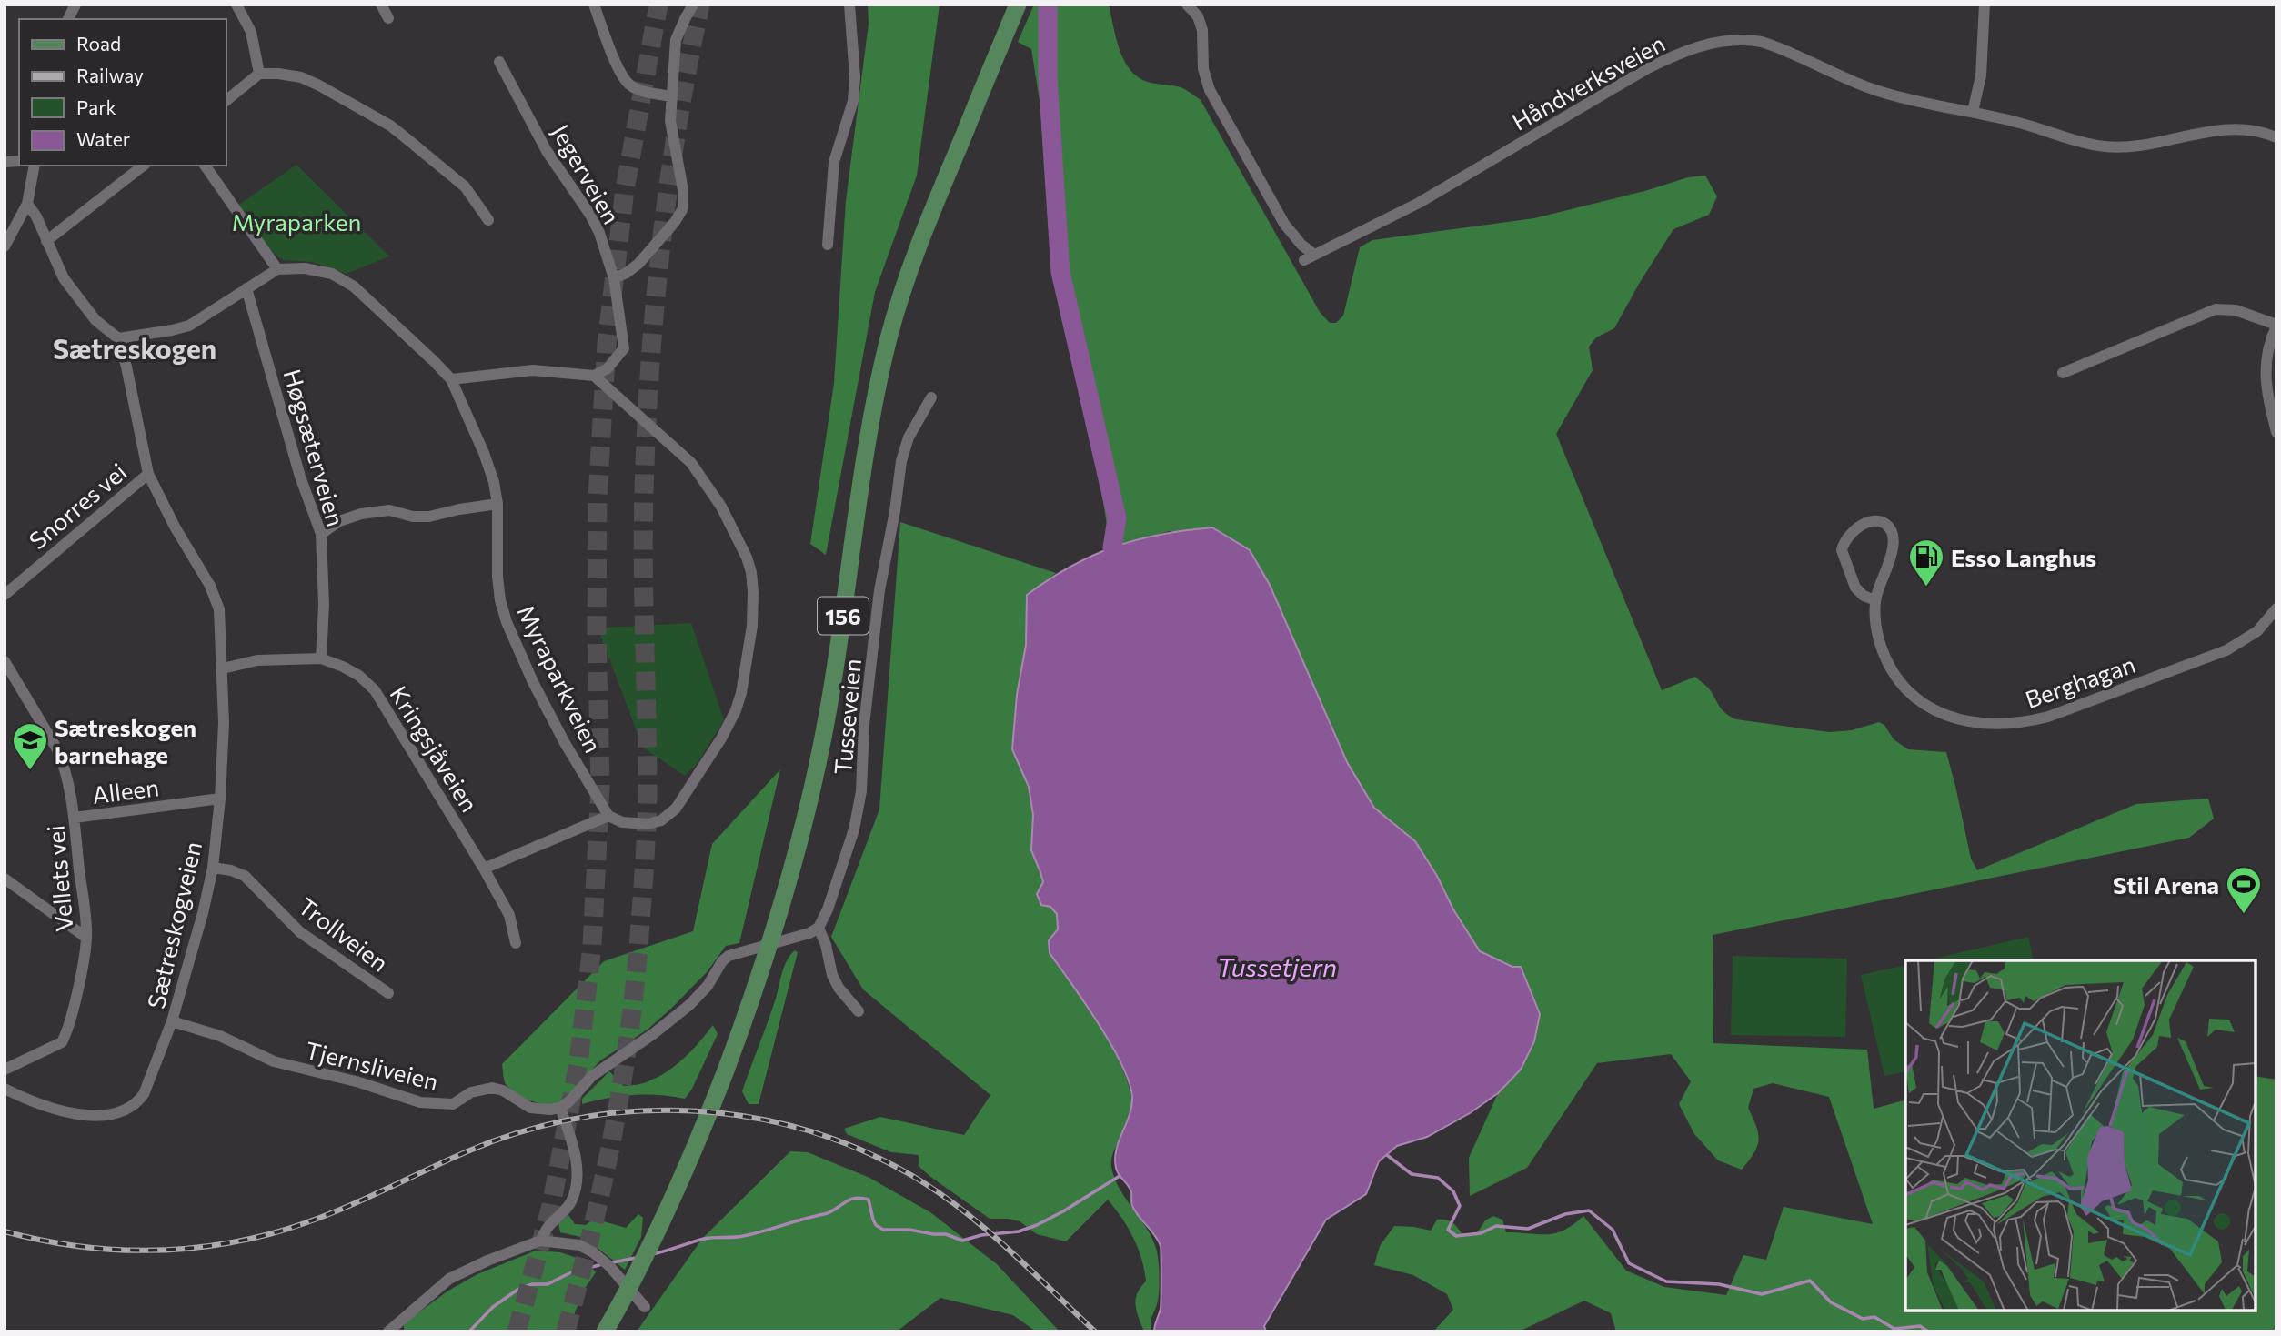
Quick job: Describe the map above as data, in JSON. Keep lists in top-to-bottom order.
{
  "streets": {
    "main road": ["156"],
    "street": [
      "Håndverksveien",
      "Jegerveien",
      "Høgsæterveien",
      "Snorres vei",
      "Myraparkveien",
      "Berghagan",
      "Tusseveien",
      "Kringsjåveien",
      "Alleen",
      "Vellets vei",
      "Sætreskogveien",
      "Trollveien",
      "Tjernsliveien"
    ]
  },
  "crossings": [
    ["Høgsæterveien", "Kringsjåveien"],
    ["Snorres vei", "Sætreskogveien"],
    ["Kringsjåveien", "Sætreskogveien"],
    ["Alleen", "Vellets vei"],
    ["Alleen", "Sætreskogveien"],
    ["Sætreskogveien", "Trollveien"],
    ["Sætreskogveien", "Tjernsliveien"]
  ],
  "districts": ["Sætreskogen"],
  "water": ["Tussetjern"],
  "parks": ["Myraparken"],
  "places": {
    "fuel station": ["Esso Langhus"],
    "school or university": ["Sætreskogen barnehage"],
    "sports": ["Stil Arena"]
  },
  "legend": [
    "Road",
    "Railway",
    "Park",
    "Water"
  ]
}
